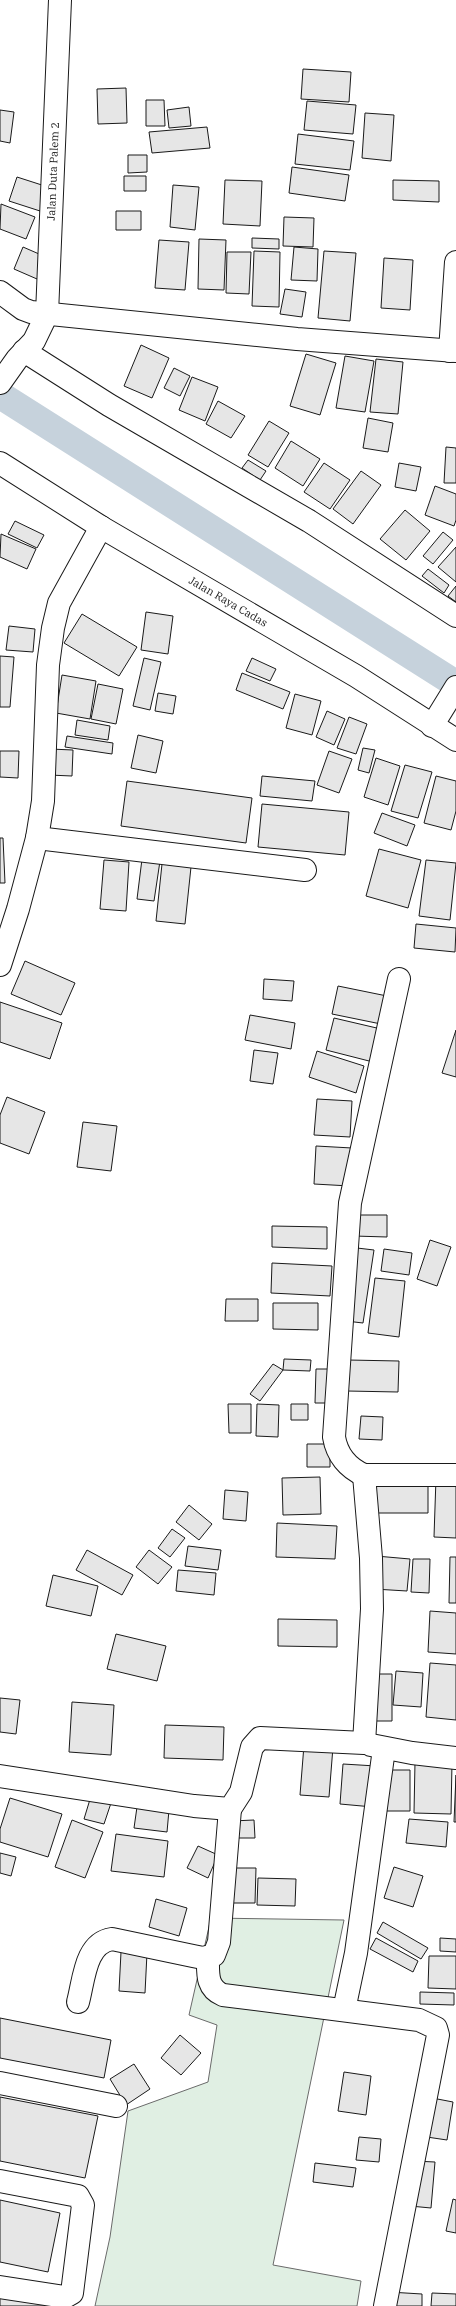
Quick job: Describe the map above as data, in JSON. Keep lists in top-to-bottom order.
{
  "streets": {
    "street": ["Jalan Duta Palem 2", "Jalan Raya Cadas"]
  }
}
